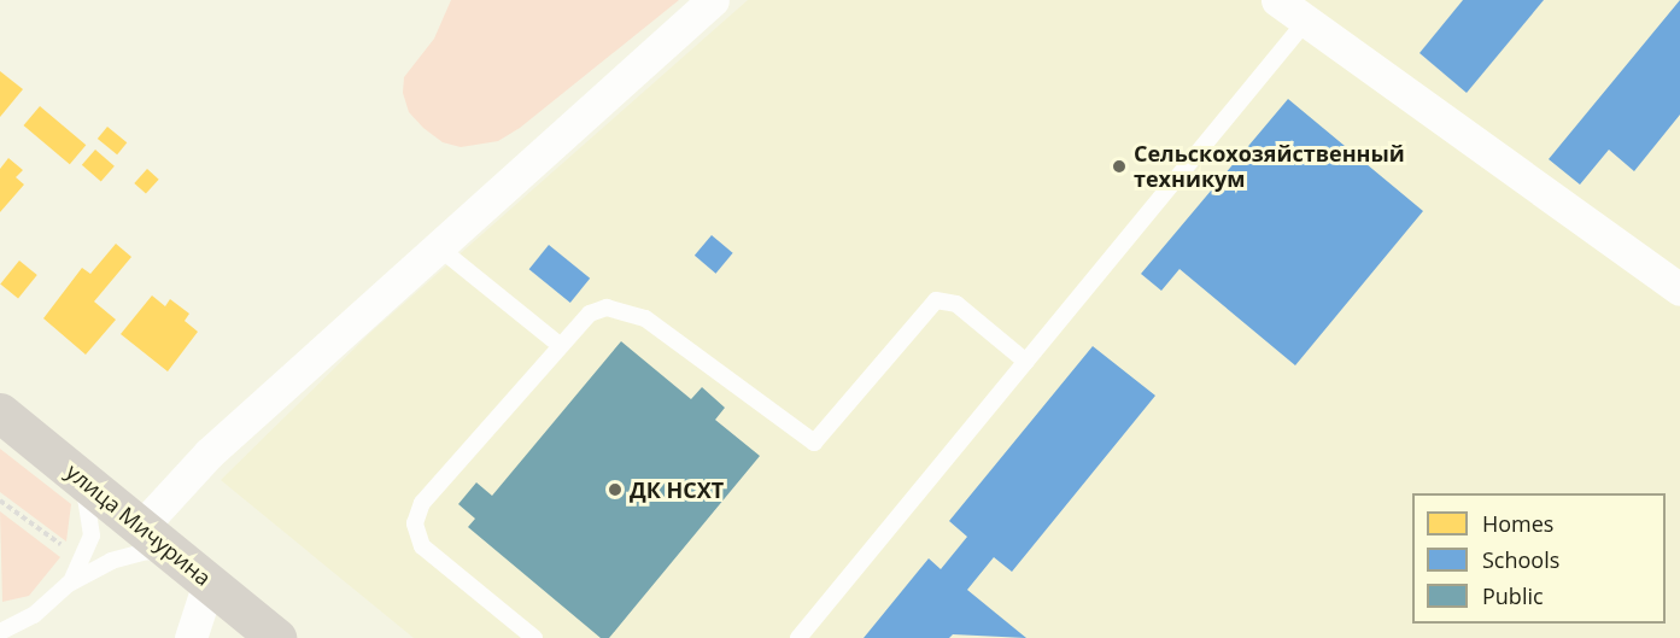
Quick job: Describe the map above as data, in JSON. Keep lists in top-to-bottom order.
{
  "streets": {
    "main road": ["улица Мичурина"]
  },
  "places": ["Сельскохозяйственный техникум", "ДК НСХТ"],
  "legend": ["Homes", "Schools", "Public"]
}
